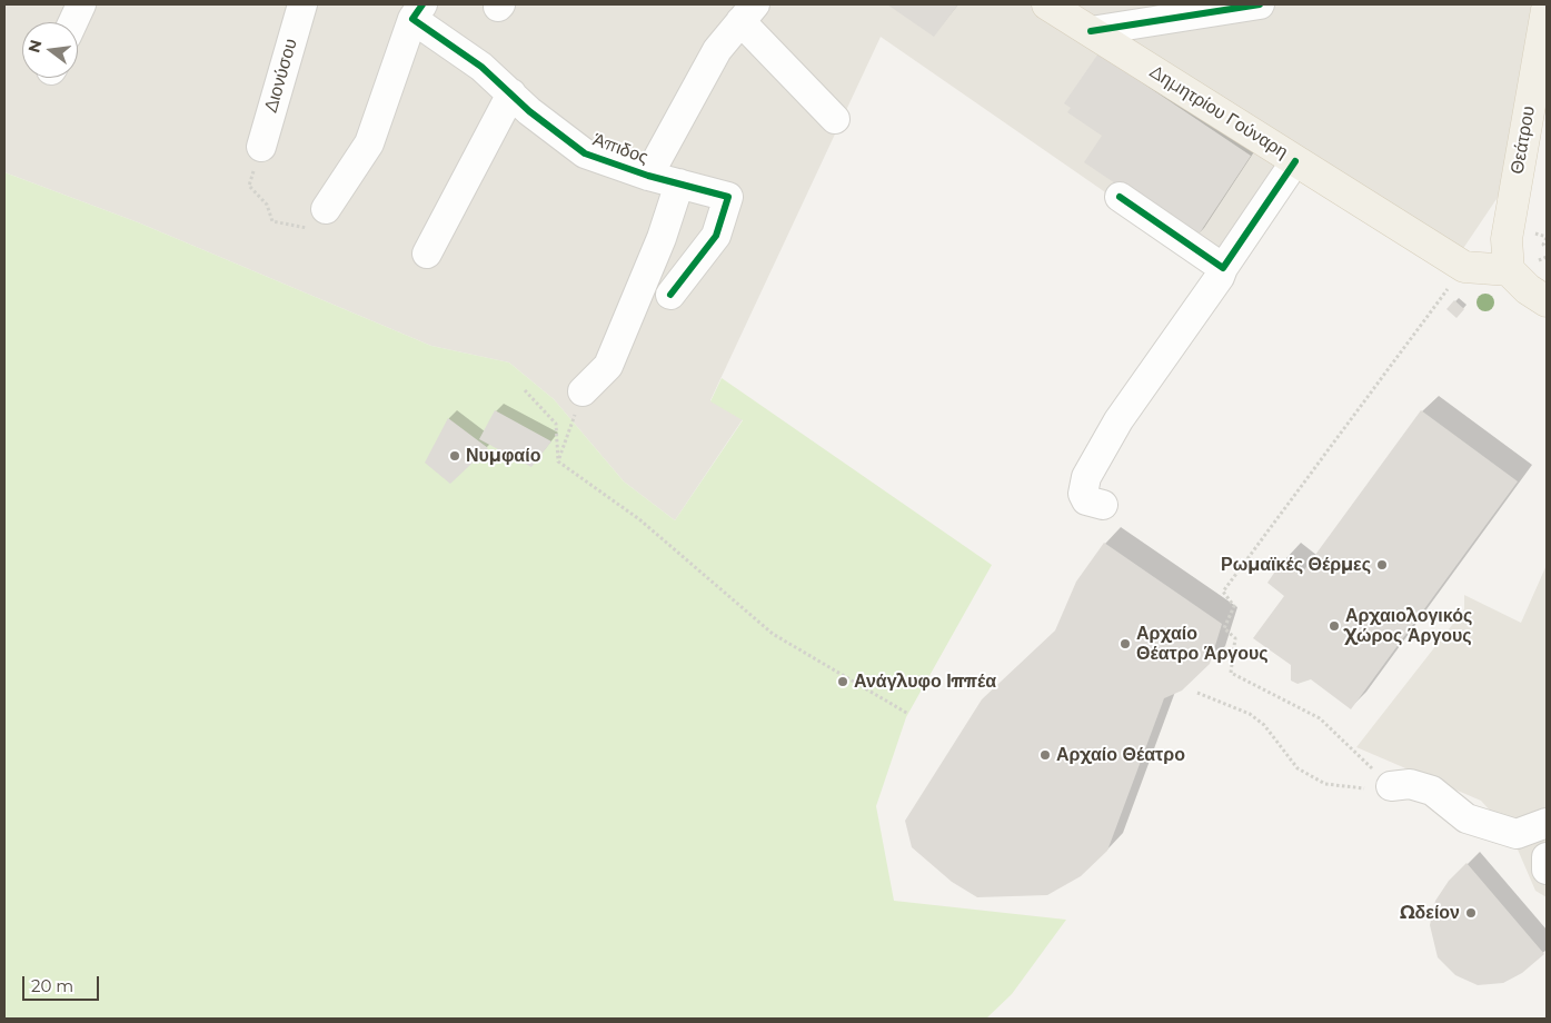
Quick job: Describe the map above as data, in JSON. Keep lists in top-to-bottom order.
{
  "streets": {
    "main road": ["Δημητρίου Γούναρη", "Θεάτρου"],
    "street": ["Διονύσου", "Άπιδος"]
  },
  "crossings": [
    ["Δημητρίου Γούναρη", "Θεάτρου"]
  ],
  "places": [
    "Νυμφαίο",
    "Ρωμαϊκές Θέρμες",
    "Αρχαιολογικός Χώρος Άργους",
    "Αρχαίο Θέατρο Άργους",
    "Ανάγλυφο Ιππέα",
    "Αρχαίο Θέατρο",
    "Ωδείον"
  ],
  "scale_bar": "20 m",
  "north": "left"
}
